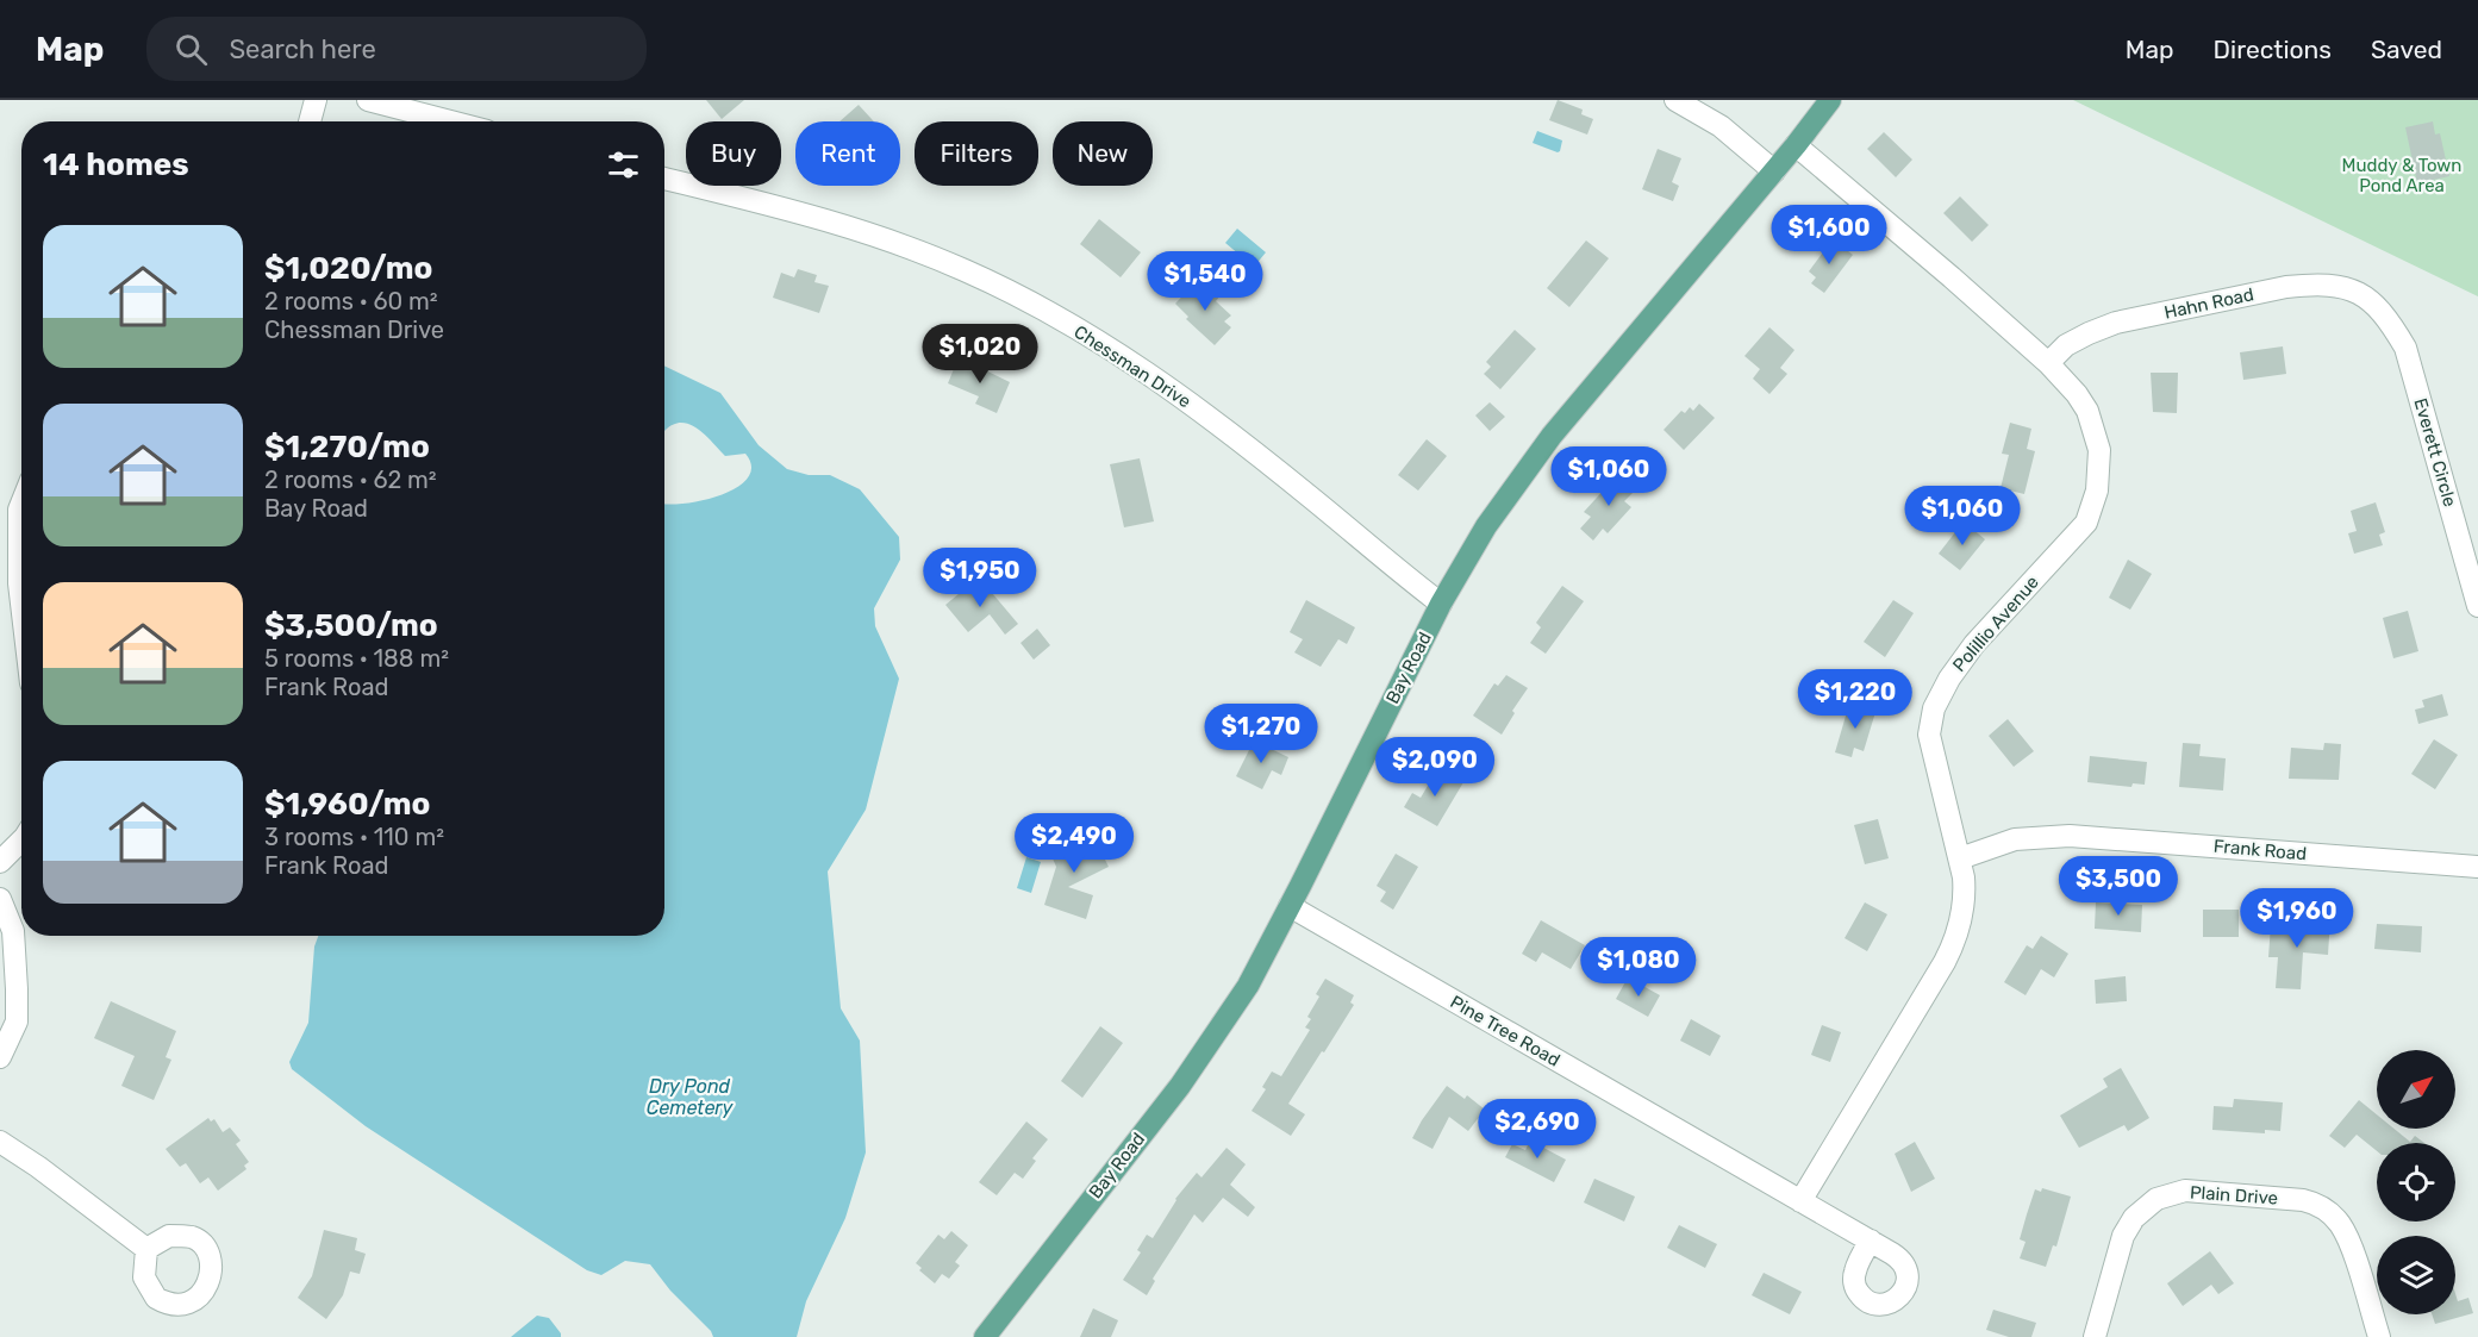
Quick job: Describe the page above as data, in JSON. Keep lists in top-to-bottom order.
{
  "streets": {
    "main road": ["Bay Road"],
    "street": [
      "Hahn Road",
      "Chessman Drive",
      "Everett Circle",
      "Polillio Avenue",
      "Frank Road",
      "Pine Tree Road",
      "Plain Drive"
    ]
  },
  "crossings": [
    ["Hahn Road", "Everett Circle"],
    ["Hahn Road", "Polillio Avenue"],
    ["Chessman Drive", "Bay Road"],
    ["Polillio Avenue", "Bay Road"],
    ["Polillio Avenue", "Frank Road"],
    ["Polillio Avenue", "Pine Tree Road"],
    ["Bay Road", "Pine Tree Road"]
  ],
  "water": ["Dry Pond Cemetery"],
  "parks": ["Muddy & Town Pond Area"],
  "north": "top right",
  "page": {
    "header": "Map",
    "search": "Search here",
    "nav": ["Map", "Directions", "Saved"],
    "chip": [
      "Buy",
      "Rent",
      "Filters",
      "New"
    ],
    "heading": "14 homes",
    "price": [
      "$1,600",
      "$1,540",
      "$1,020",
      "$1,060",
      "$1,060",
      "$1,950",
      "$1,220",
      "$1,270",
      "$2,090",
      "$2,490",
      "$3,500",
      "$1,960",
      "$1,080",
      "$2,690"
    ],
    "list": [
      {
        "name": "$1,020/mo",
        "note": "2 rooms · 60 m² · Chessman Drive"
      },
      {
        "name": "$1,270/mo",
        "note": "2 rooms · 62 m² · Bay Road"
      },
      {
        "name": "$3,500/mo",
        "note": "5 rooms · 188 m² · Frank Road"
      },
      {
        "name": "$1,960/mo",
        "note": "3 rooms · 110 m² · Frank Road"
      }
    ]
  }
}
